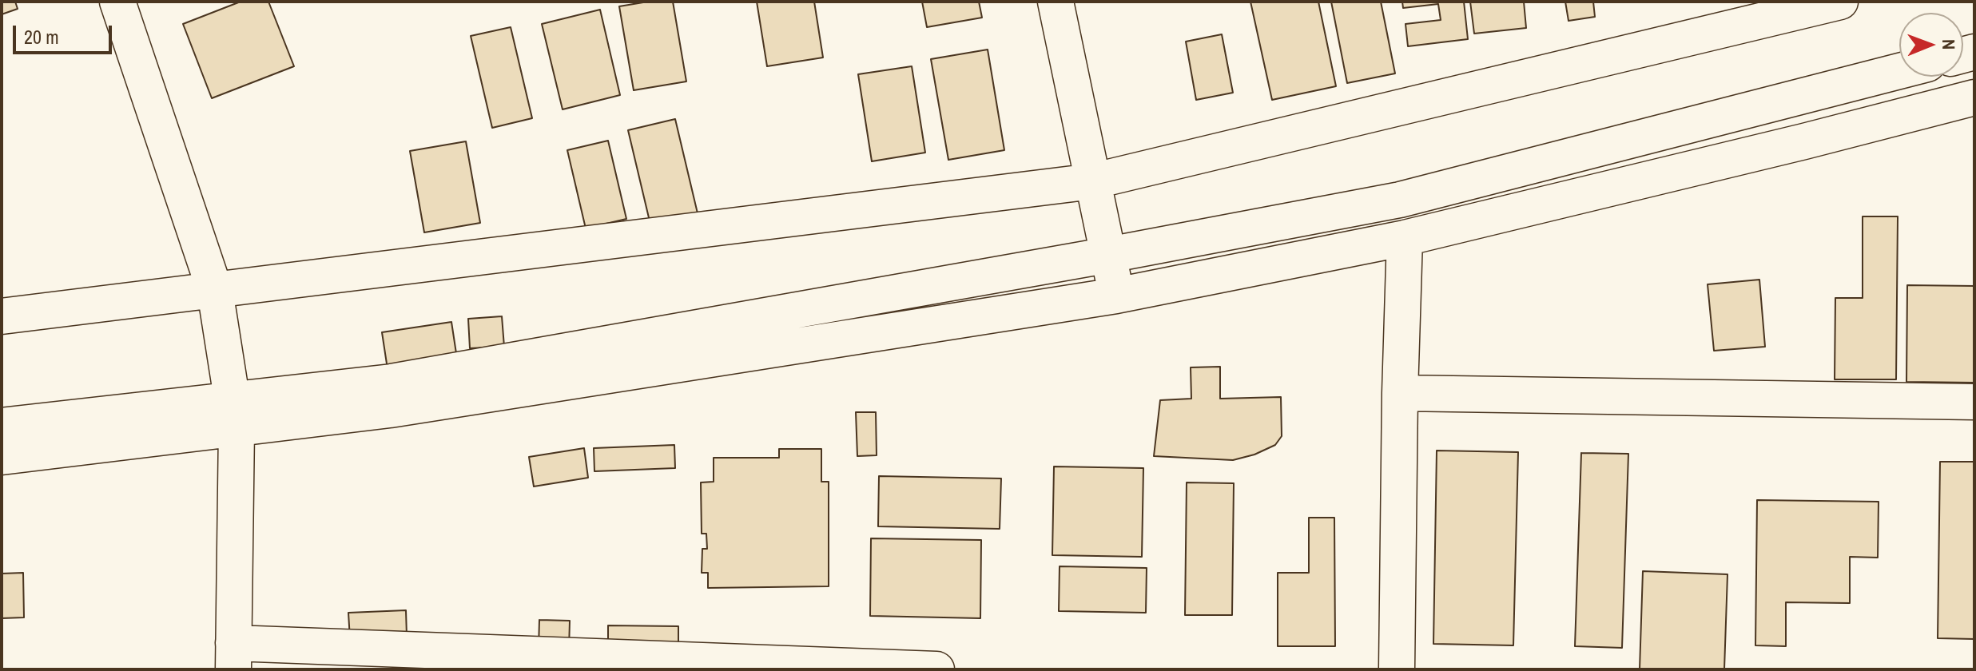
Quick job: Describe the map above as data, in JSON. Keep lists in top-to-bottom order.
{
  "scale_bar": "20 m",
  "north": "right"
}
